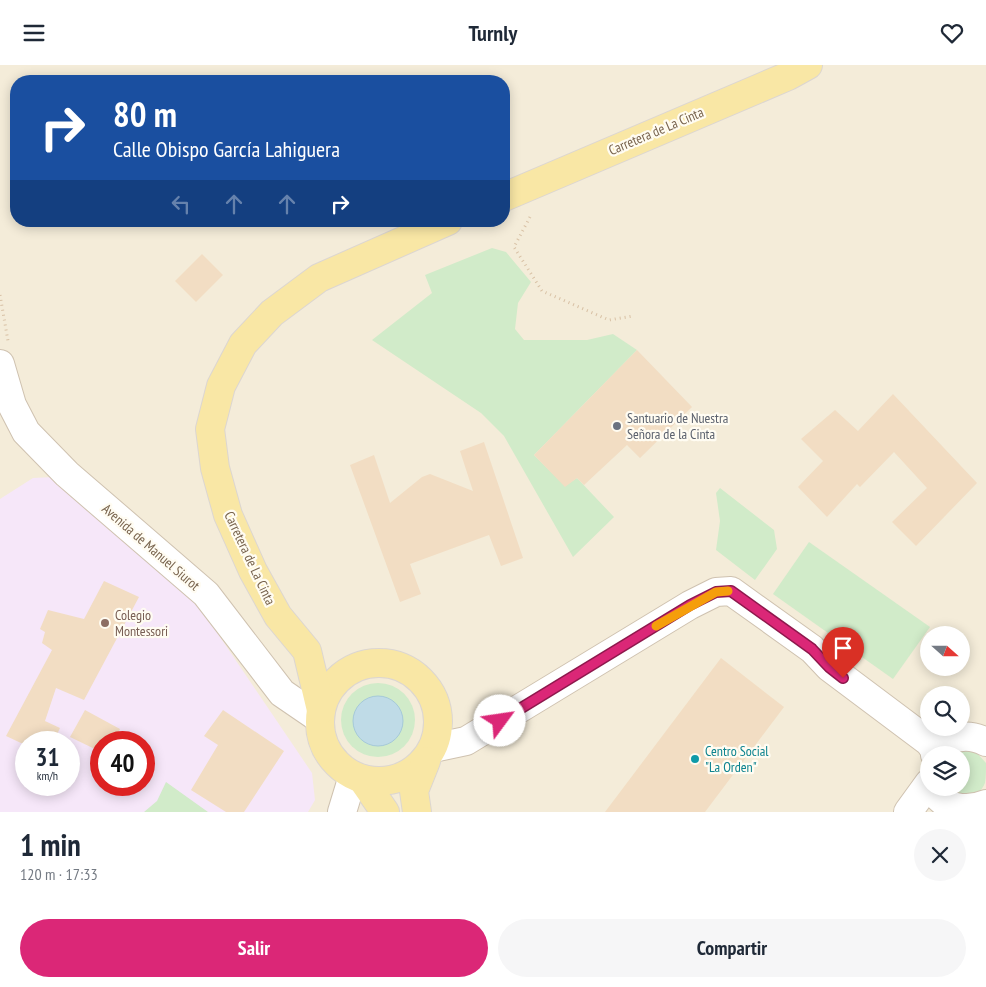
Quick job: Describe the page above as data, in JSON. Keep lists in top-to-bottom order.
{
  "streets": {
    "main road": ["Carretera de La Cinta"],
    "street": ["Avenida de Manuel Siurot"]
  },
  "crossings": [
    ["Carretera de La Cinta", "Avenida de Manuel Siurot"]
  ],
  "places": ["Santuario de Nuestra Señora de la Cinta", "Colegio Montessori", "Centro Social \"La Orden\""],
  "north": "right",
  "page": {
    "header": "Turnly",
    "turn": ["80 m", "Calle Obispo García Lahiguera"],
    "speed": "31 km/h",
    "limit": "40",
    "heading": ["1 min", "120 m · 17:33"],
    "buttons": ["Salir", "Compartir"]
  }
}
